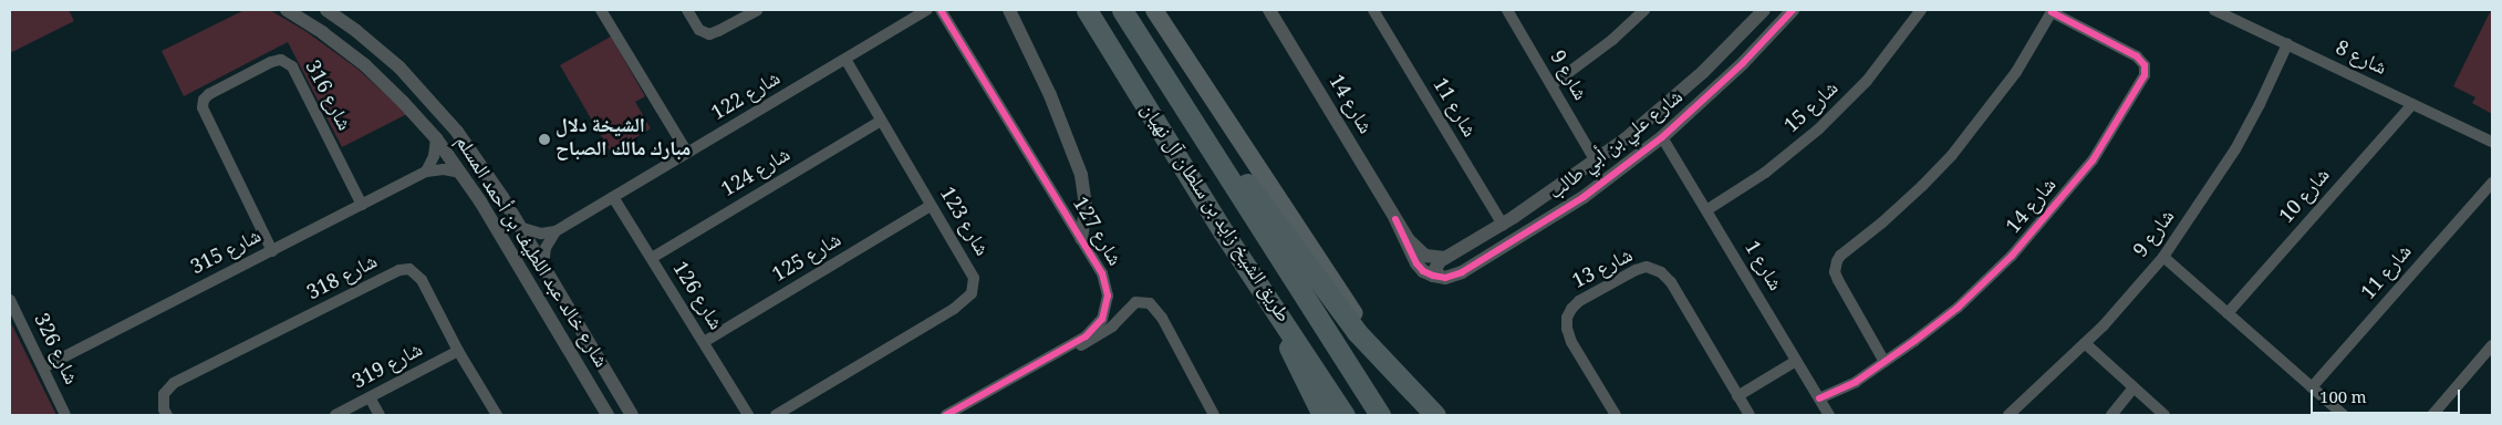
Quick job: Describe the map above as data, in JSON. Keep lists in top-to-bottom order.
{
  "streets": {
    "highway": ["طريق الشيخ زايد بن سلطان آل نهيان"],
    "street": [
      "شارع 8",
      "شارع 9",
      "شارع 316",
      "شارع 122",
      "شارع 14",
      "شارع 11",
      "شارع 15",
      "شارع علي بن أبي طالب",
      "شارع 124",
      "شارع 10",
      "شارع 123",
      "شارع 127",
      "شارع خالد عبد اللطيف بن أحمد المسلم",
      "شارع 315",
      "شارع 125",
      "شارع 1",
      "شارع 13",
      "شارع 318",
      "شارع 126",
      "شارع 326",
      "شارع 319"
    ]
  },
  "crossings": [
    ["شارع 8", "شارع 9"],
    ["شارع 8", "شارع 10"],
    ["شارع 9", "شارع علي بن أبي طالب"],
    ["شارع 316", "شارع 315"],
    ["شارع 122", "شارع 123"],
    ["شارع 122", "شارع 126"],
    ["شارع 14", "شارع علي بن أبي طالب"],
    ["شارع 14", "شارع 1"],
    ["شارع 11", "شارع علي بن أبي طالب"],
    ["شارع 15", "شارع 1"],
    ["شارع علي بن أبي طالب", "شارع 1"],
    ["شارع 124", "شارع 123"],
    ["شارع 124", "شارع 126"],
    ["شارع 123", "شارع 125"],
    ["شارع خالد عبد اللطيف بن أحمد المسلم", "شارع 315"],
    ["شارع 315", "شارع 326"],
    ["شارع 125", "شارع 126"],
    ["شارع 318", "شارع 319"]
  ],
  "places": ["الشيخة دلال مبارك مالك الصباح"],
  "scale_bar": "100 m"
}
